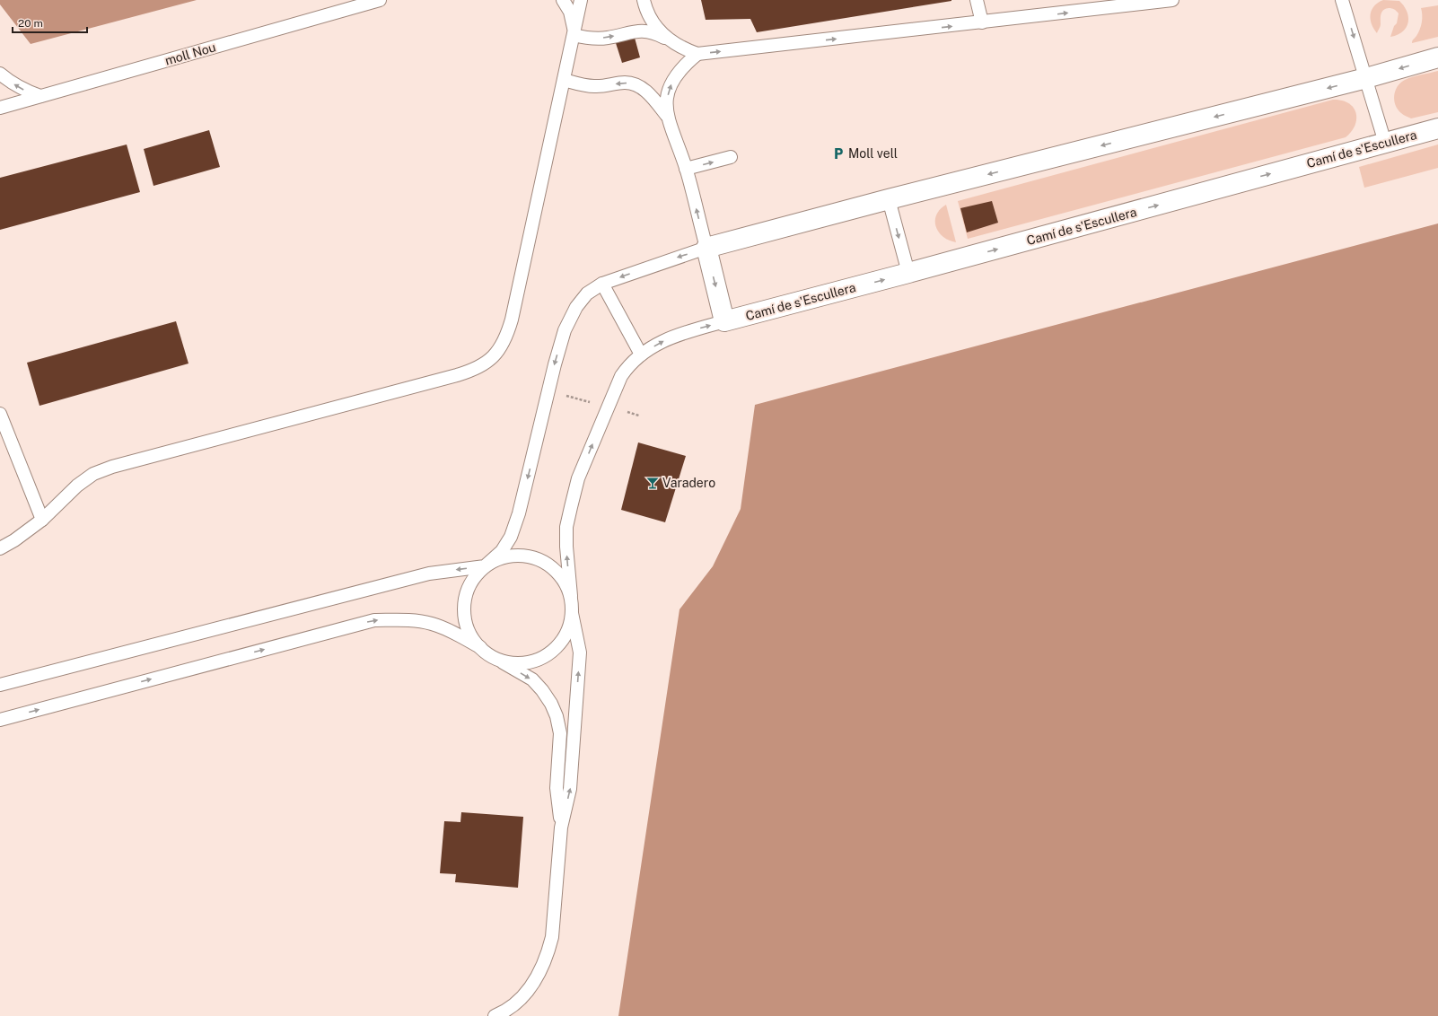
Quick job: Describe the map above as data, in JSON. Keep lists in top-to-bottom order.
{
  "streets": {
    "street": ["Camí de s'Escullera"],
    "lane": ["moll Nou"]
  },
  "places": {
    "parking": ["Moll vell"],
    "bar": ["Varadero"]
  },
  "scale_bar": "20 m"
}
